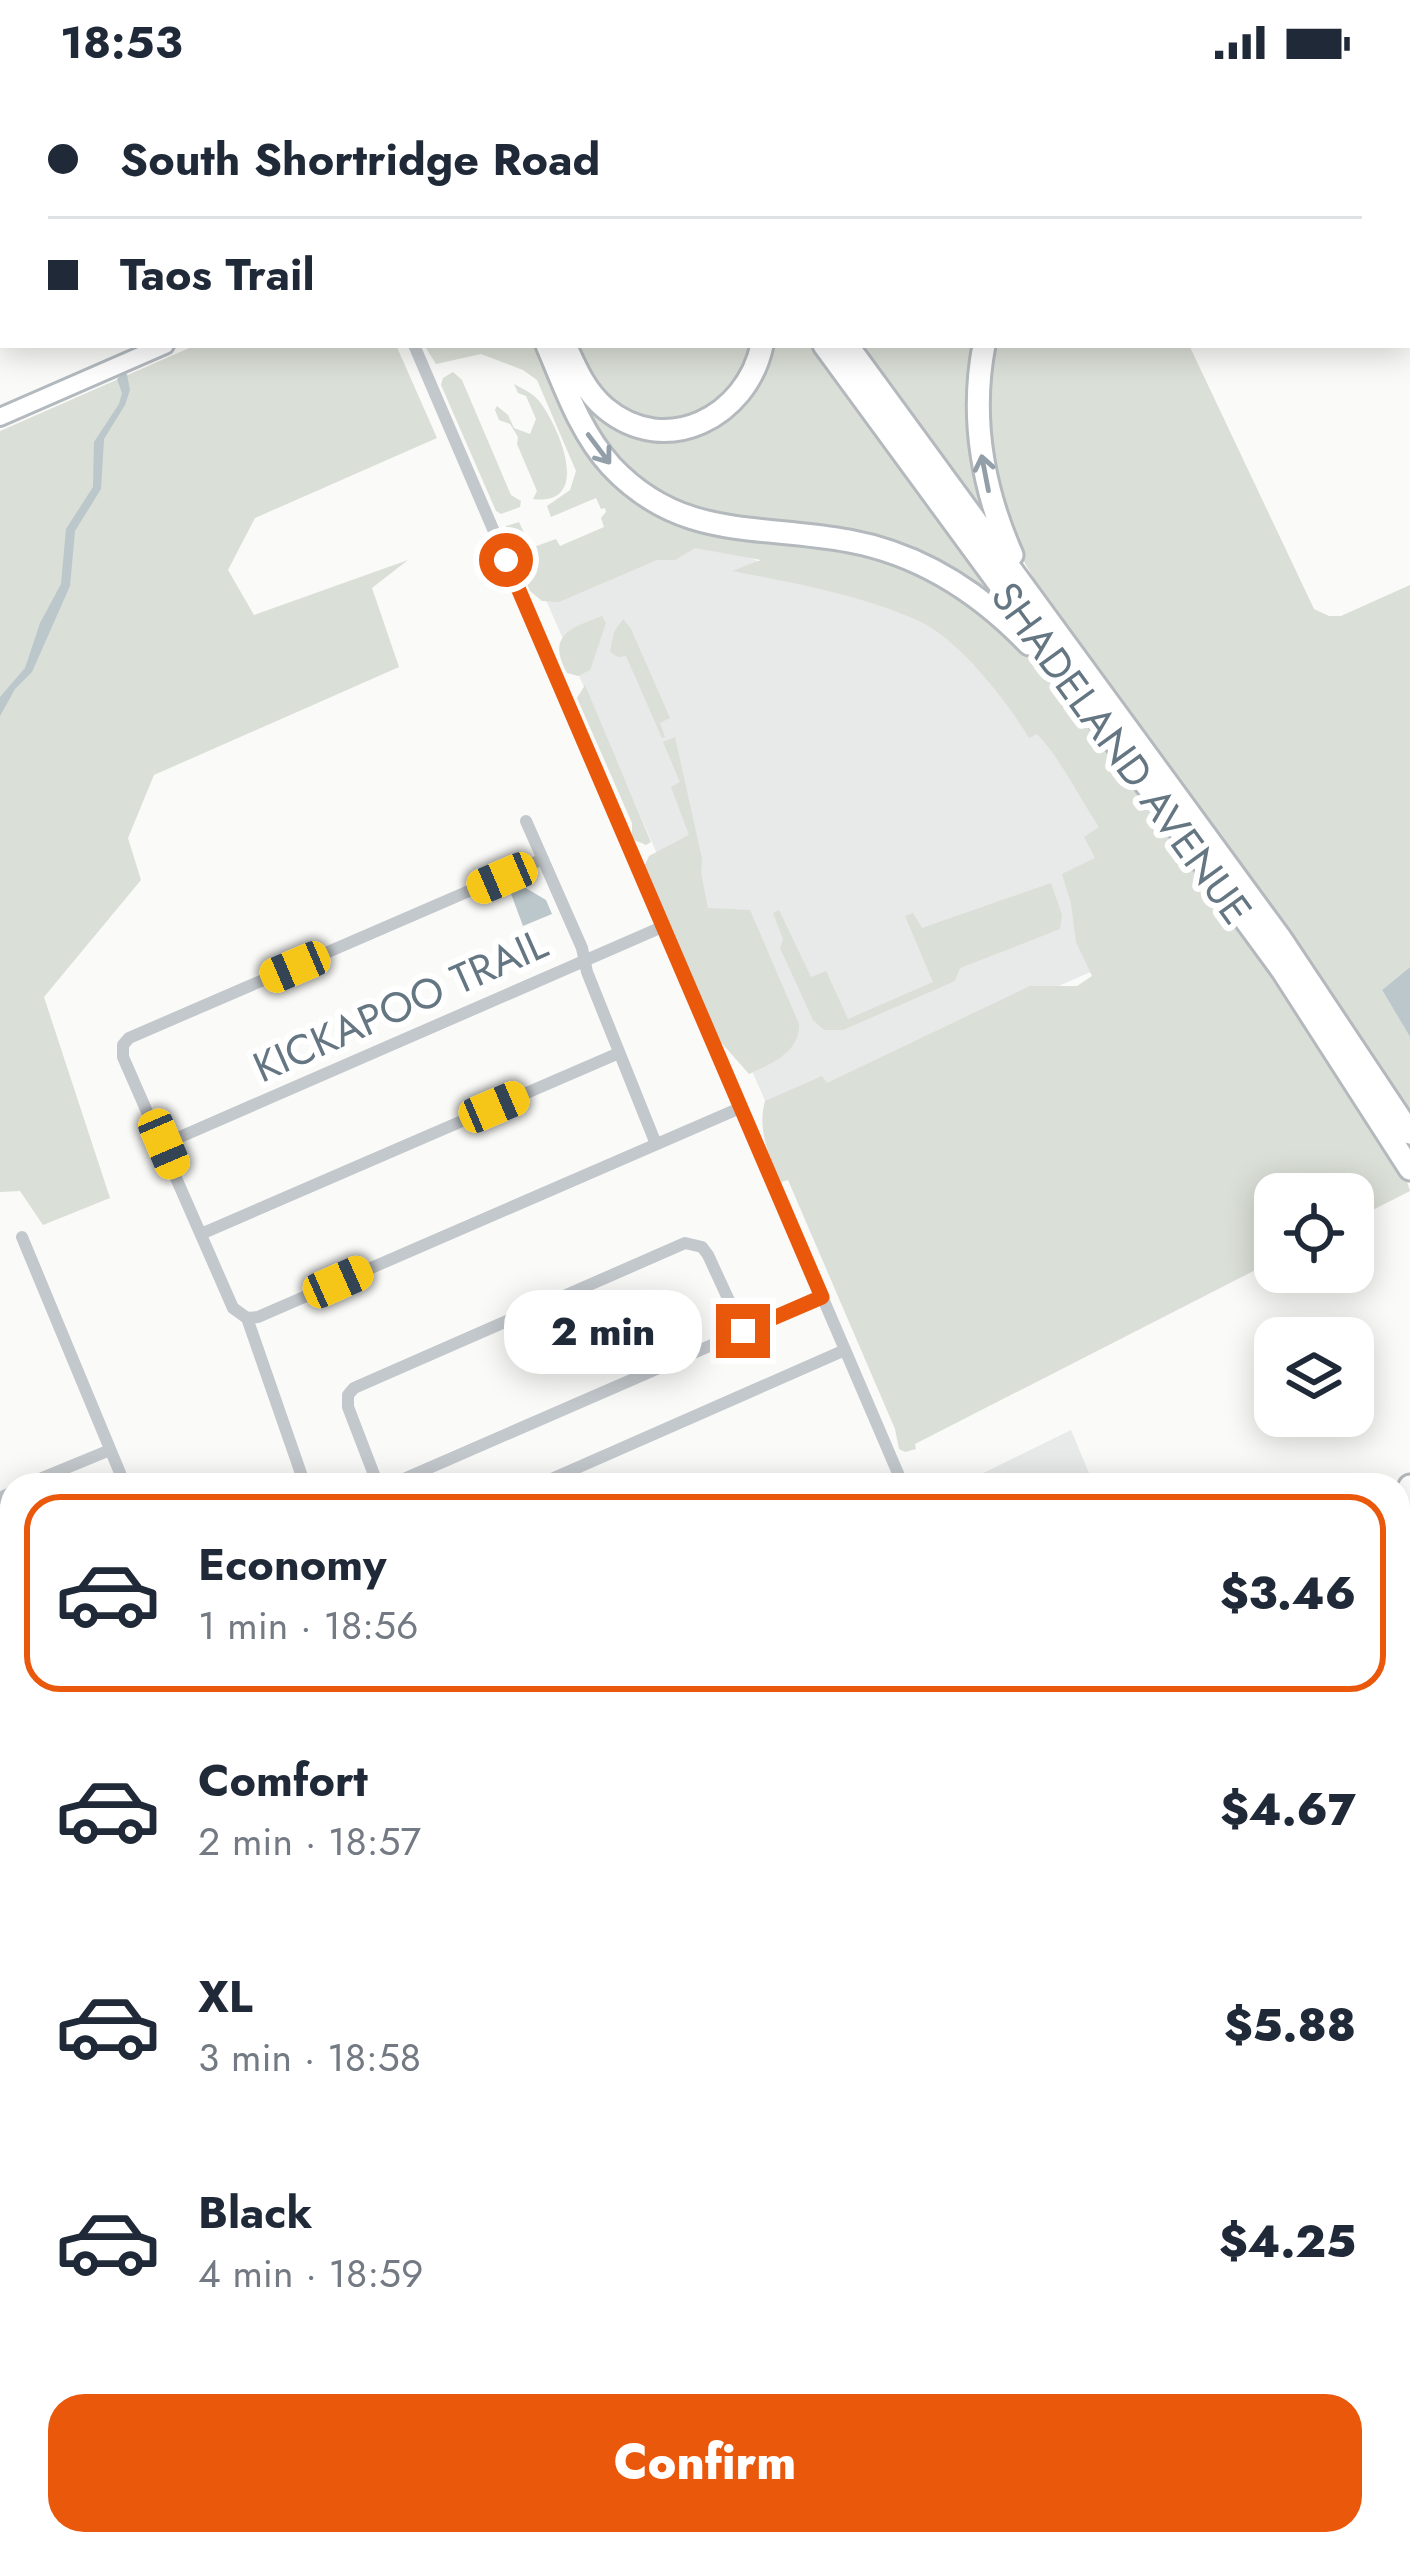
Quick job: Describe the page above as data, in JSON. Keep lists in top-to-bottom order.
{
  "streets": {
    "highway": ["SHADELAND AVENUE"],
    "street": ["KICKAPOO TRAIL"]
  },
  "page": {
    "status": "18:53",
    "banner": ["South Shortridge Road", "Taos Trail"],
    "bubble": "2 min",
    "list": [
      {
        "name": "Economy",
        "note": "1 min · 18:56",
        "value": "$3.46"
      },
      {
        "name": "Comfort",
        "note": "2 min · 18:57",
        "value": "$4.67"
      },
      {
        "name": "XL",
        "note": "3 min · 18:58",
        "value": "$5.88"
      },
      {
        "name": "Black",
        "note": "4 min · 18:59",
        "value": "$4.25"
      }
    ],
    "buttons": "Confirm"
  }
}
